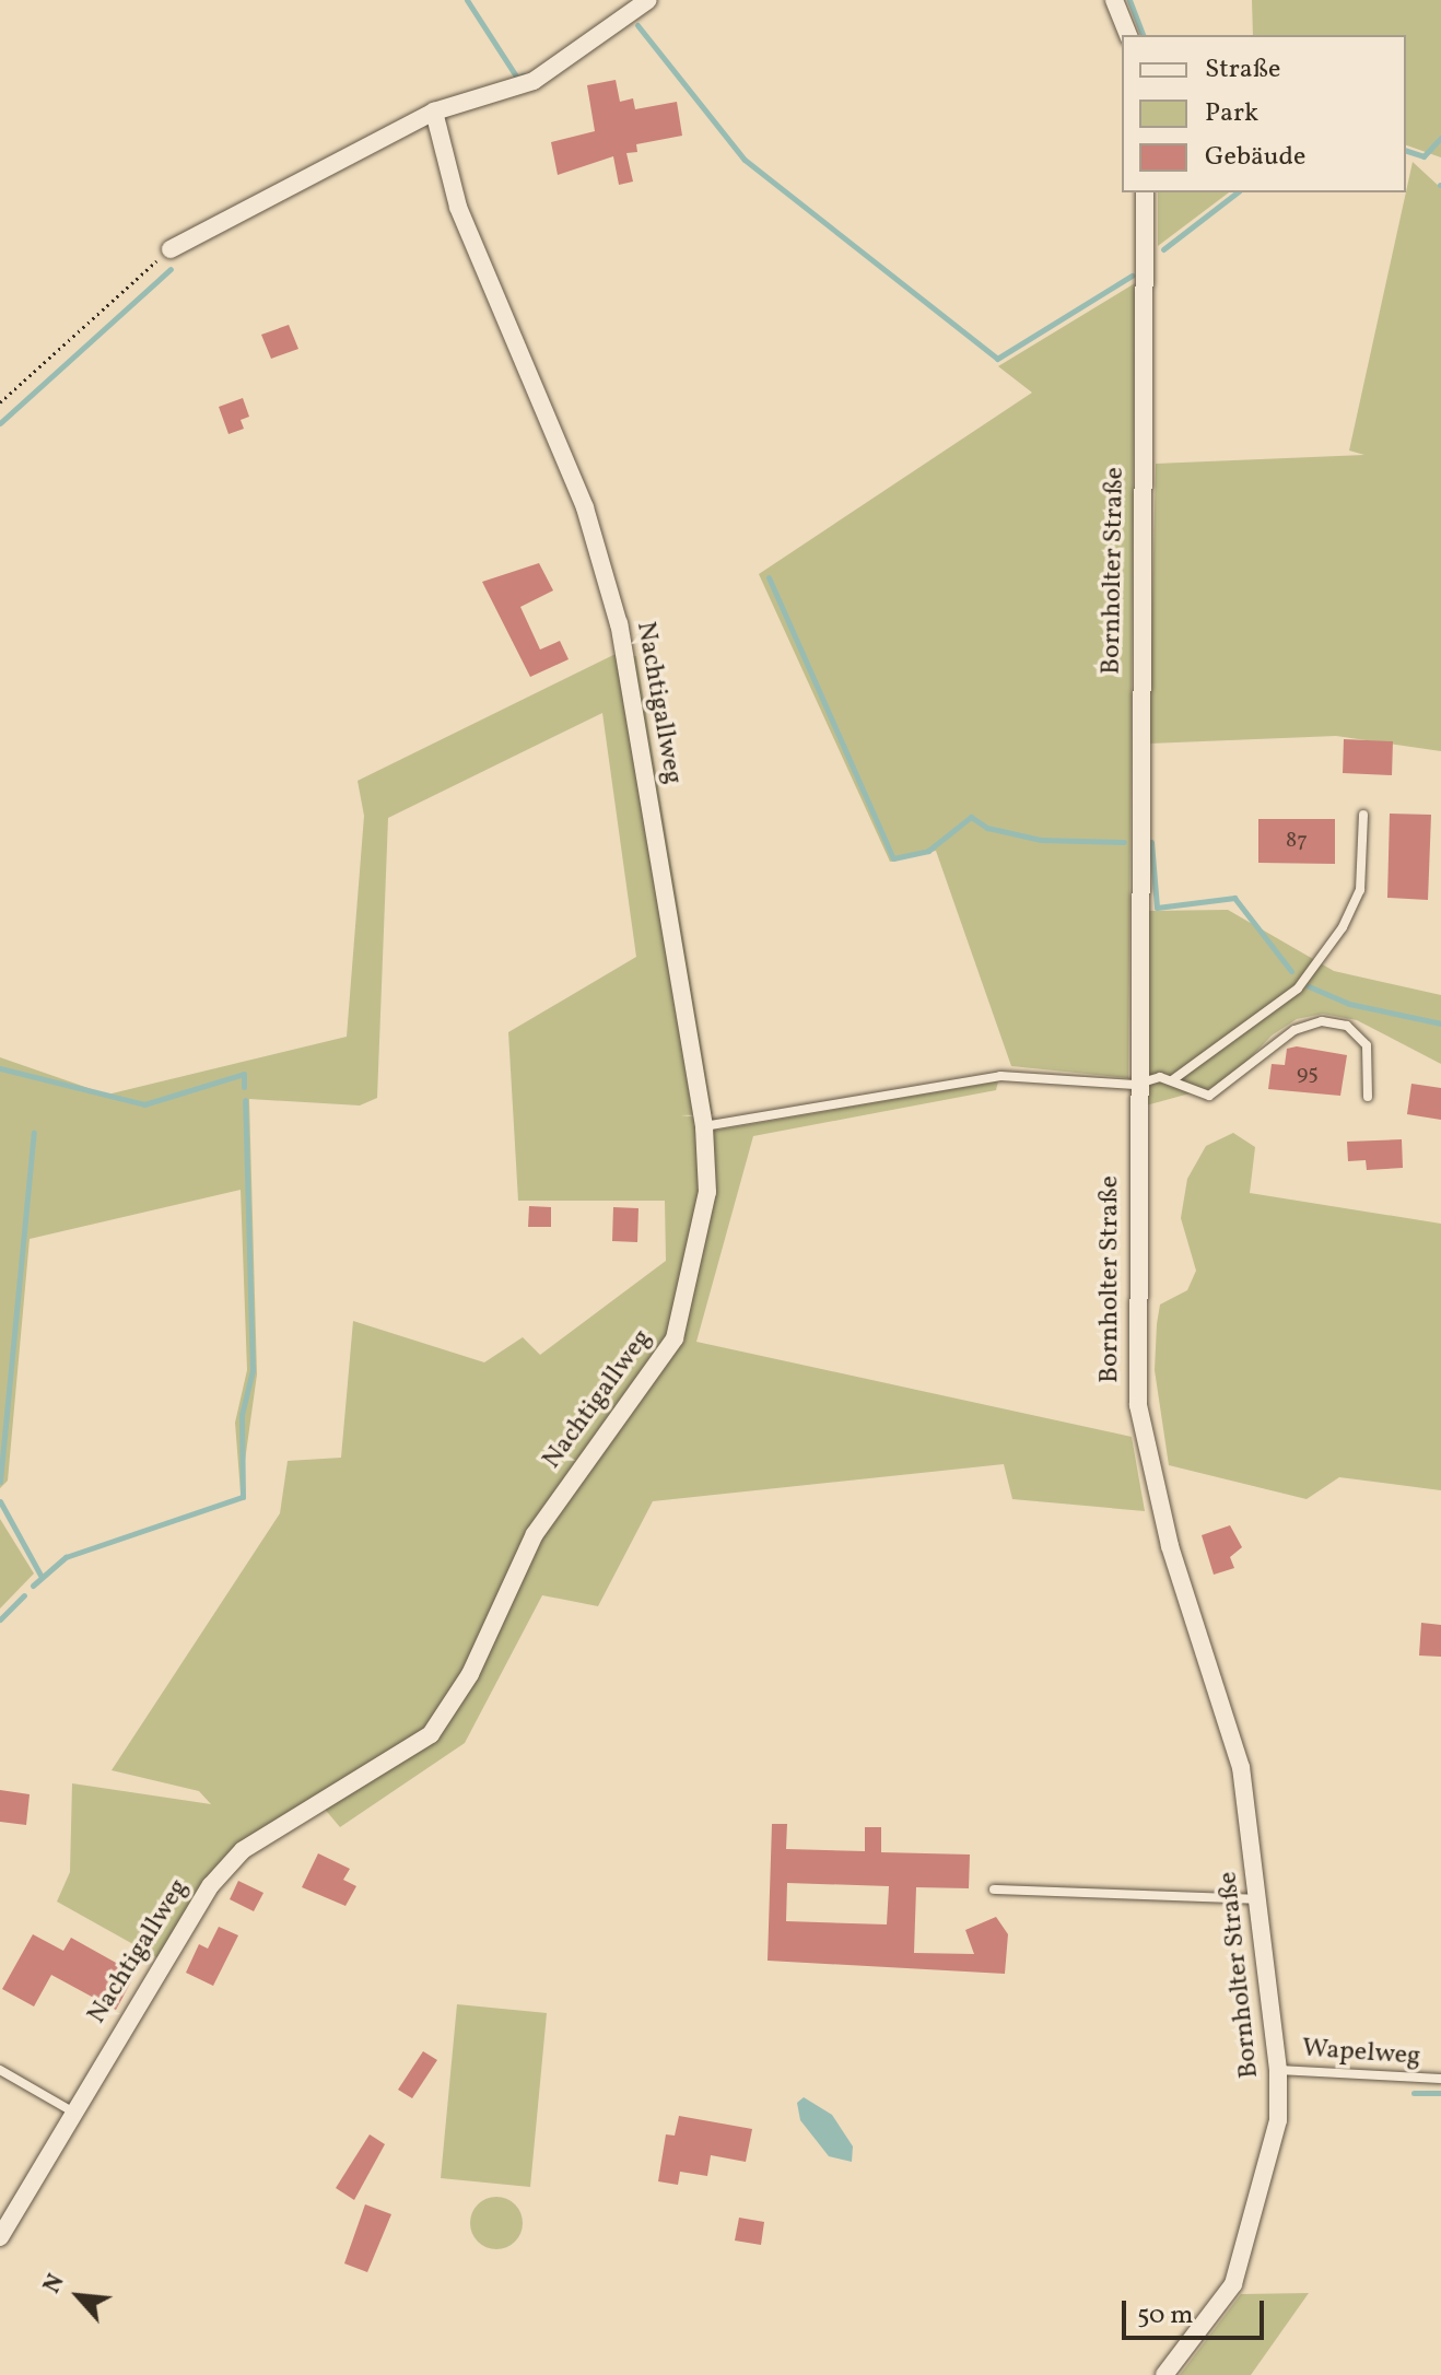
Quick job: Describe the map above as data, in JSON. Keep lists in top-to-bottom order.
{
  "streets": {
    "street": ["Bornholter Straße", "Nachtigallweg"],
    "lane": ["Wapelweg"]
  },
  "crossings": [
    ["Bornholter Straße", "Wapelweg"]
  ],
  "house_numbers": ["87", "95"],
  "legend": ["Straße", "Park", "Gebäude"],
  "scale_bar": "50 m",
  "north": "top left"
}
